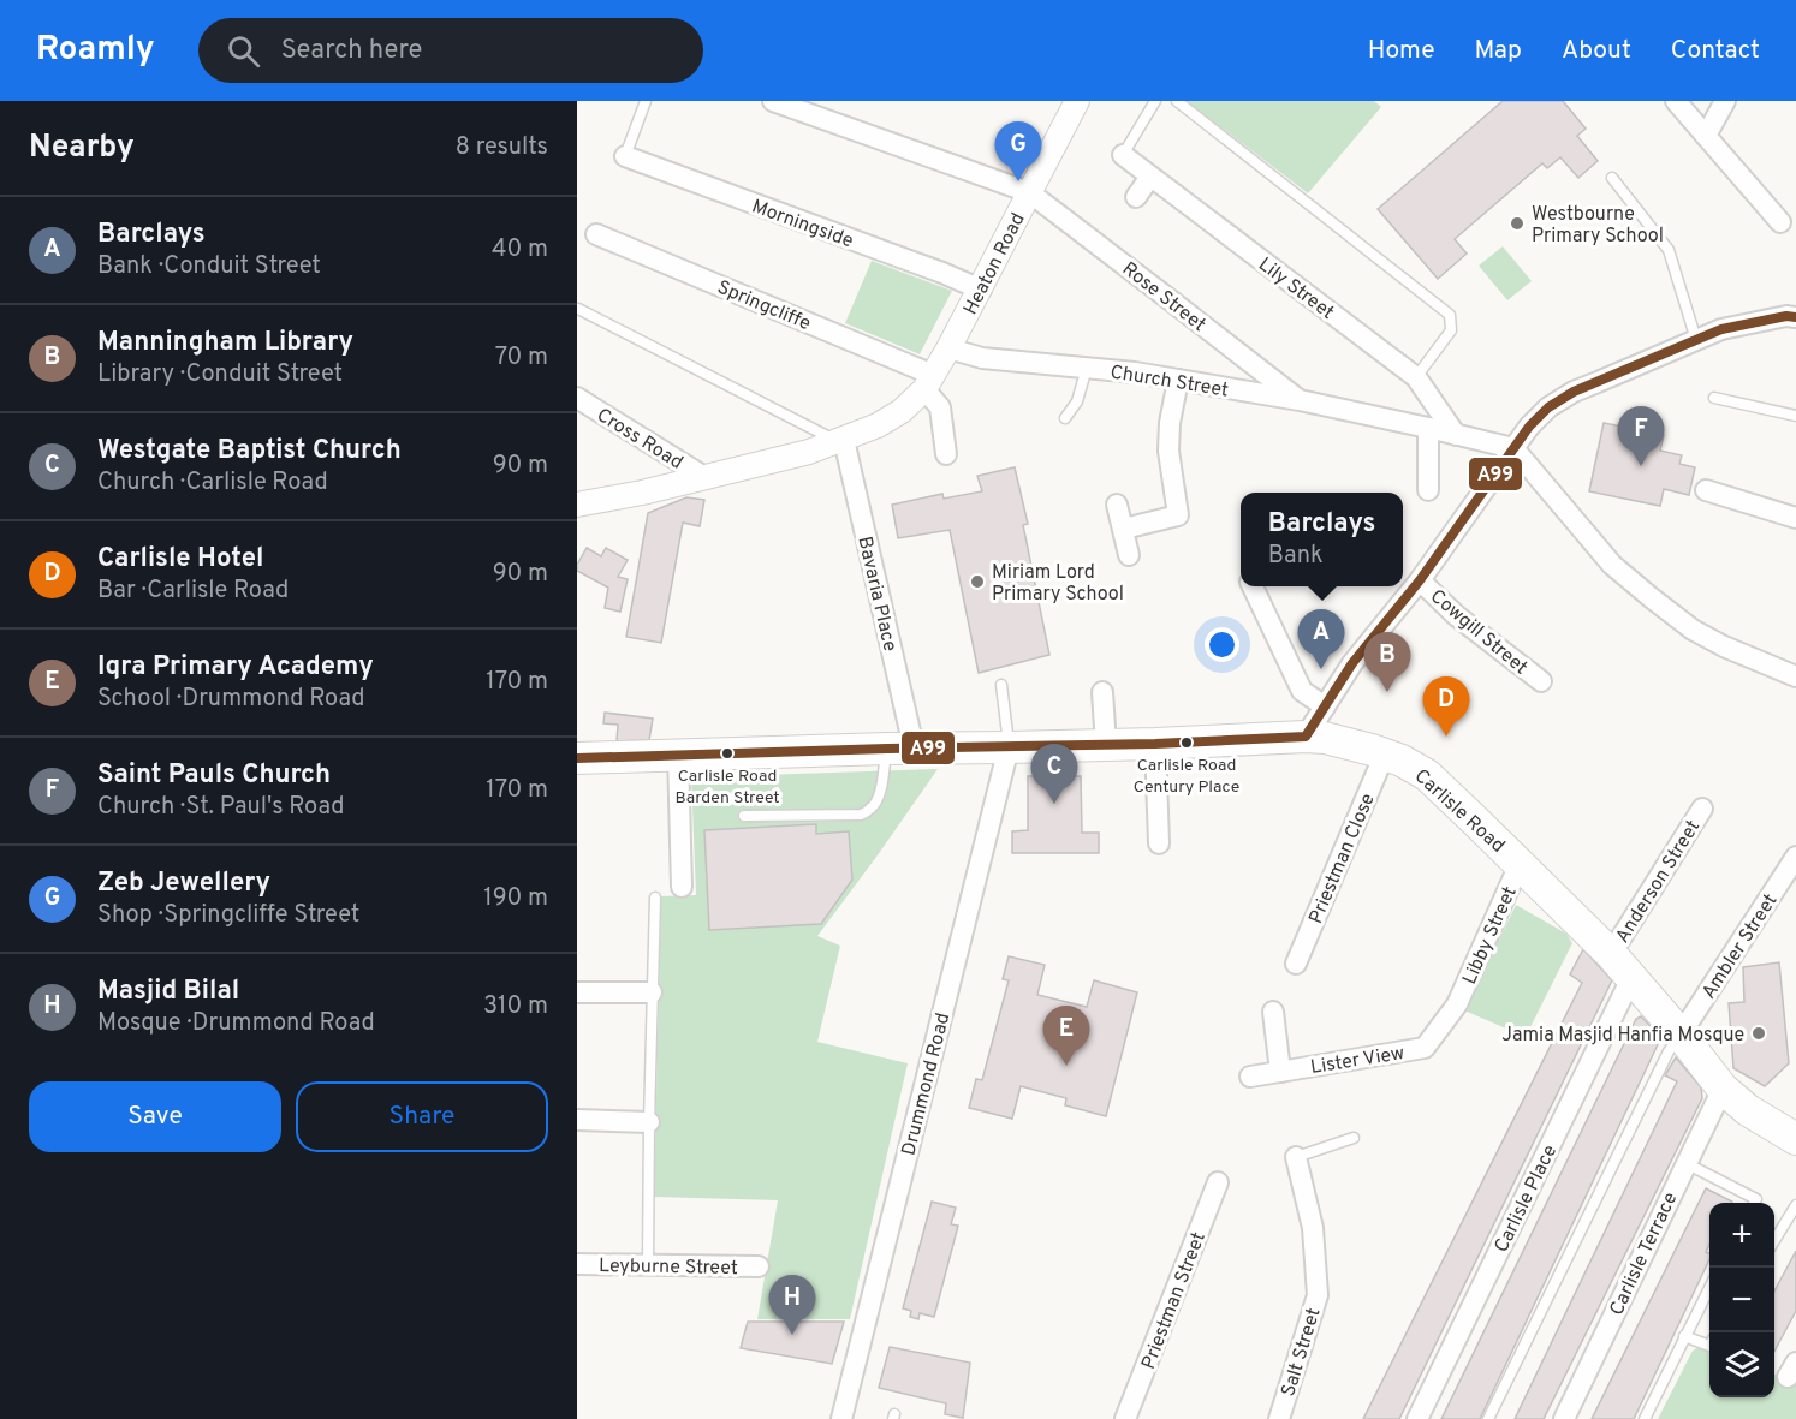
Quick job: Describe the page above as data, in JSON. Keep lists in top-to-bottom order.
{
  "streets": {
    "main road": ["Carlisle Road"],
    "street": [
      "Morningside",
      "Heaton Road",
      "Lily Street",
      "Rose Street",
      "Springcliffe",
      "Church Street",
      "Cross Road",
      "Bavaria Place",
      "Cowgill Street",
      "Priestman Close",
      "Anderson Street",
      "Libby Street",
      "Ambler Street",
      "Lister View",
      "Drummond Road",
      "Carlisle Place",
      "Carlisle Terrace",
      "Leyburne Street",
      "Priestman Street",
      "Salt Street"
    ]
  },
  "crossings": [
    ["Morningside", "Heaton Road"],
    ["Heaton Road", "Rose Street"],
    ["Heaton Road", "Church Street"],
    ["Lily Street", "Church Street"],
    ["Rose Street", "Church Street"],
    ["Bavaria Place", "Carlisle Road"],
    ["Carlisle Road", "Priestman Close"],
    ["Carlisle Road", "Anderson Street"],
    ["Carlisle Road", "Libby Street"],
    ["Carlisle Road", "Ambler Street"],
    ["Carlisle Road", "Drummond Road"],
    ["Carlisle Road", "Carlisle Place"],
    ["Carlisle Road", "Carlisle Terrace"],
    ["Libby Street", "Lister View"]
  ],
  "places": [
    "Westbourne Primary School",
    "Miriam Lord Primary School",
    "Carlisle Road Century Place",
    "Carlisle Road Barden Street",
    "Jamia Masjid Hanfia Mosque"
  ],
  "lines": ["transit line A99"],
  "page": {
    "header": "Roamly",
    "search": "Search here",
    "nav": [
      "Home",
      "Map",
      "About",
      "Contact"
    ],
    "heading": ["Nearby", "8 results"],
    "pins": [
      "G",
      "F",
      "A",
      "B",
      "D",
      "C",
      "E",
      "H"
    ],
    "list": [
      {
        "mark": "A",
        "name": "Barclays",
        "note": "Bank · Conduit Street",
        "value": "40 m"
      },
      {
        "mark": "B",
        "name": "Manningham Library",
        "note": "Library · Conduit Street",
        "value": "70 m"
      },
      {
        "mark": "C",
        "name": "Westgate Baptist Church",
        "note": "Church · Carlisle Road",
        "value": "90 m"
      },
      {
        "mark": "D",
        "name": "Carlisle Hotel",
        "note": "Bar · Carlisle Road",
        "value": "90 m"
      },
      {
        "mark": "E",
        "name": "Iqra Primary Academy",
        "note": "School · Drummond Road",
        "value": "170 m"
      },
      {
        "mark": "F",
        "name": "Saint Pauls Church",
        "note": "Church · St. Paul's Road",
        "value": "170 m"
      },
      {
        "mark": "G",
        "name": "Zeb Jewellery",
        "note": "Shop · Springcliffe Street",
        "value": "190 m"
      },
      {
        "mark": "H",
        "name": "Masjid Bilal",
        "note": "Mosque · Drummond Road",
        "value": "310 m"
      }
    ],
    "popup": ["Barclays", "Bank"],
    "buttons": ["Save", "Share"],
    "map_buttons": ["+", "−"]
  }
}
